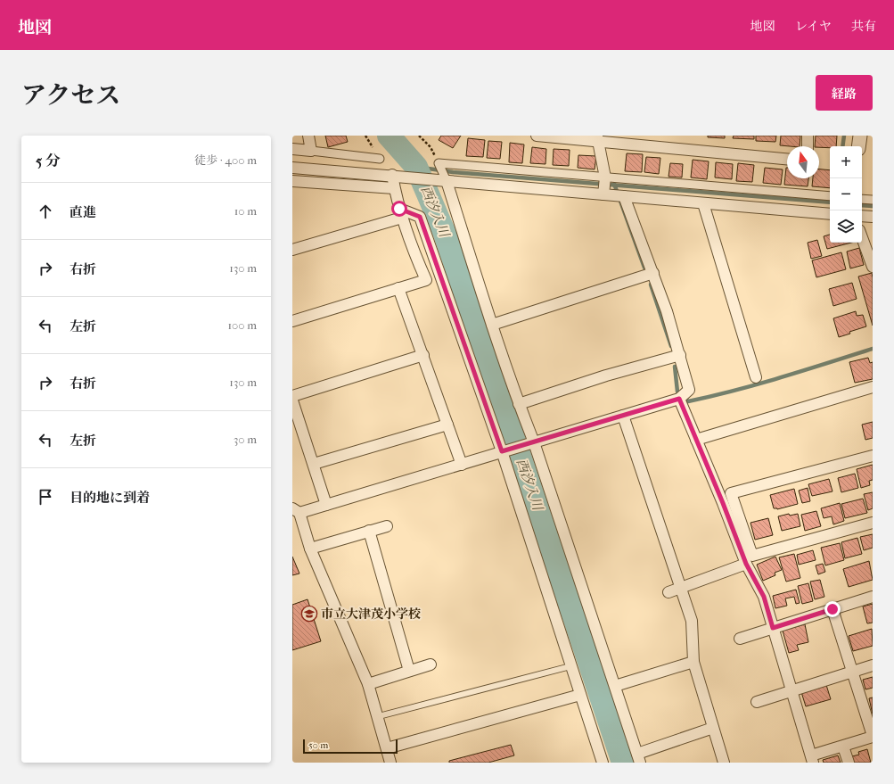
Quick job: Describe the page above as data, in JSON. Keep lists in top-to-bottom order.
{
  "water": ["西汐入川"],
  "places": {
    "school or university": ["市立大津茂小学校"]
  },
  "scale_bar": "50 m",
  "north": "top",
  "page": {
    "header": "地図",
    "nav": ["地図", "レイヤ", "共有"],
    "title": "アクセス",
    "buttons": "経路",
    "heading": ["5 分", "徒歩 · 400 m"],
    "map_buttons": ["+", "−"],
    "list": [
      ["直進", "10 m"],
      ["右折", "130 m"],
      ["左折", "100 m"],
      ["右折", "130 m"],
      ["左折", "30 m"],
      "目的地に到着"
    ],
    "scale": "50 m"
  }
}
